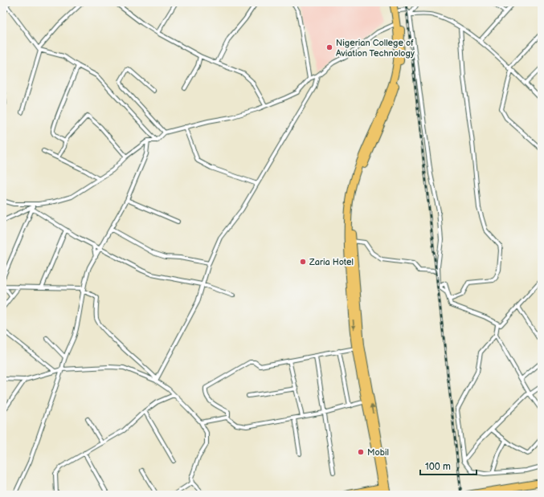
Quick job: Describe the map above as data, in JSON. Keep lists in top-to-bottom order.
{
  "places": ["Nigerian College of Aviation Technology", "Zaria Hotel", "Mobil"],
  "scale_bar": "100 m"
}
